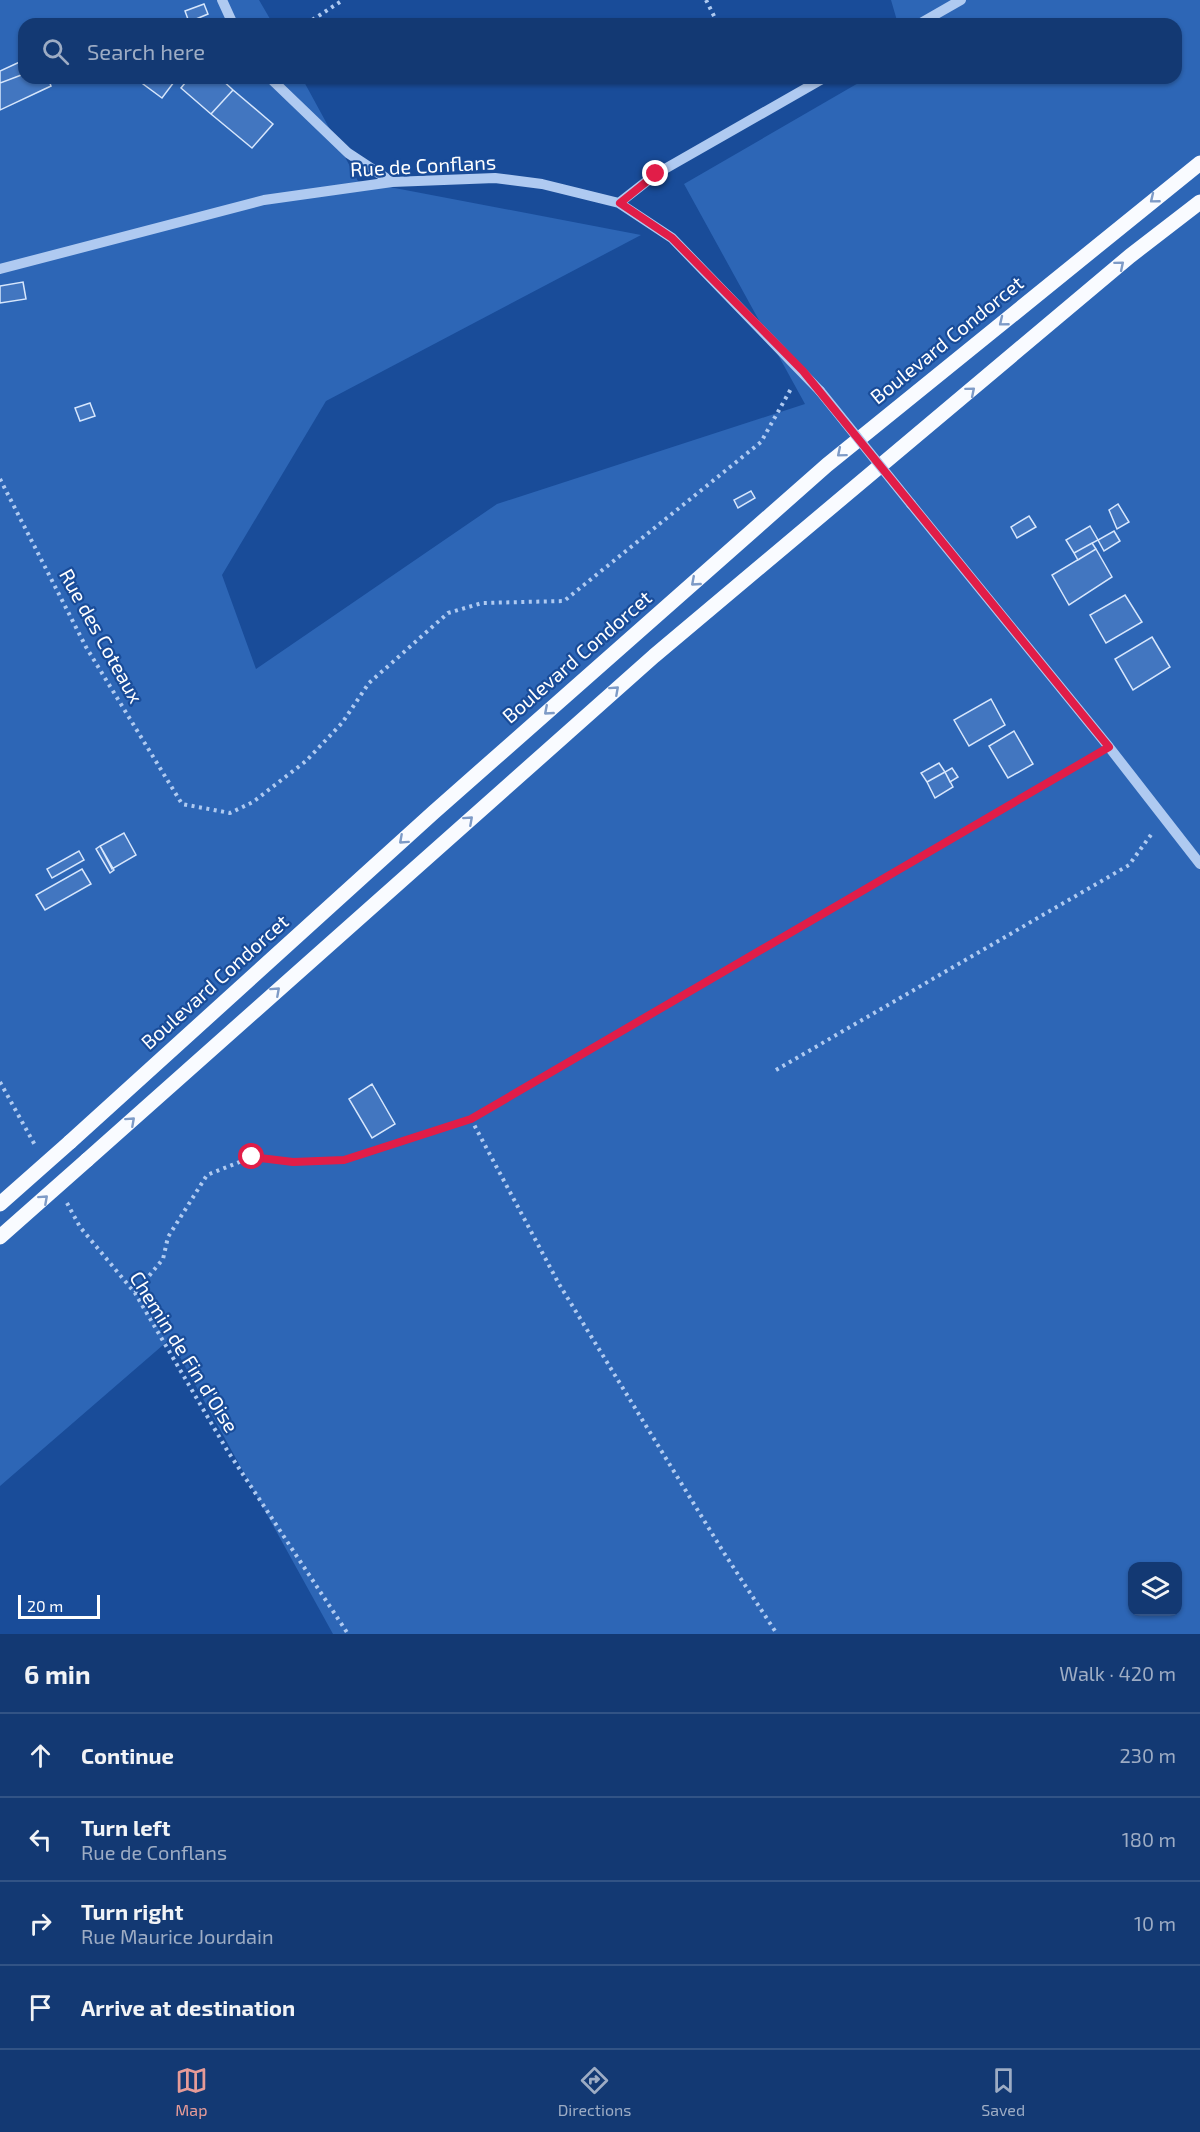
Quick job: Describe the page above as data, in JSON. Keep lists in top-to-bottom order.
{
  "streets": {
    "main road": ["Boulevard Condorcet"],
    "street": ["Rue de Conflans"],
    "path": ["Rue des Coteaux", "Chemin de Fin d'Oise"]
  },
  "scale_bar": "20 m",
  "page": {
    "search": "Search here",
    "scale": "20 m",
    "heading": ["6 min", "Walk · 420 m"],
    "list": [
      ["Continue", "230 m"],
      ["Turn left", "Rue de Conflans", "180 m"],
      ["Turn right", "Rue Maurice Jourdain", "10 m"],
      "Arrive at destination"
    ],
    "nav": ["Map", "Directions", "Saved"]
  }
}
